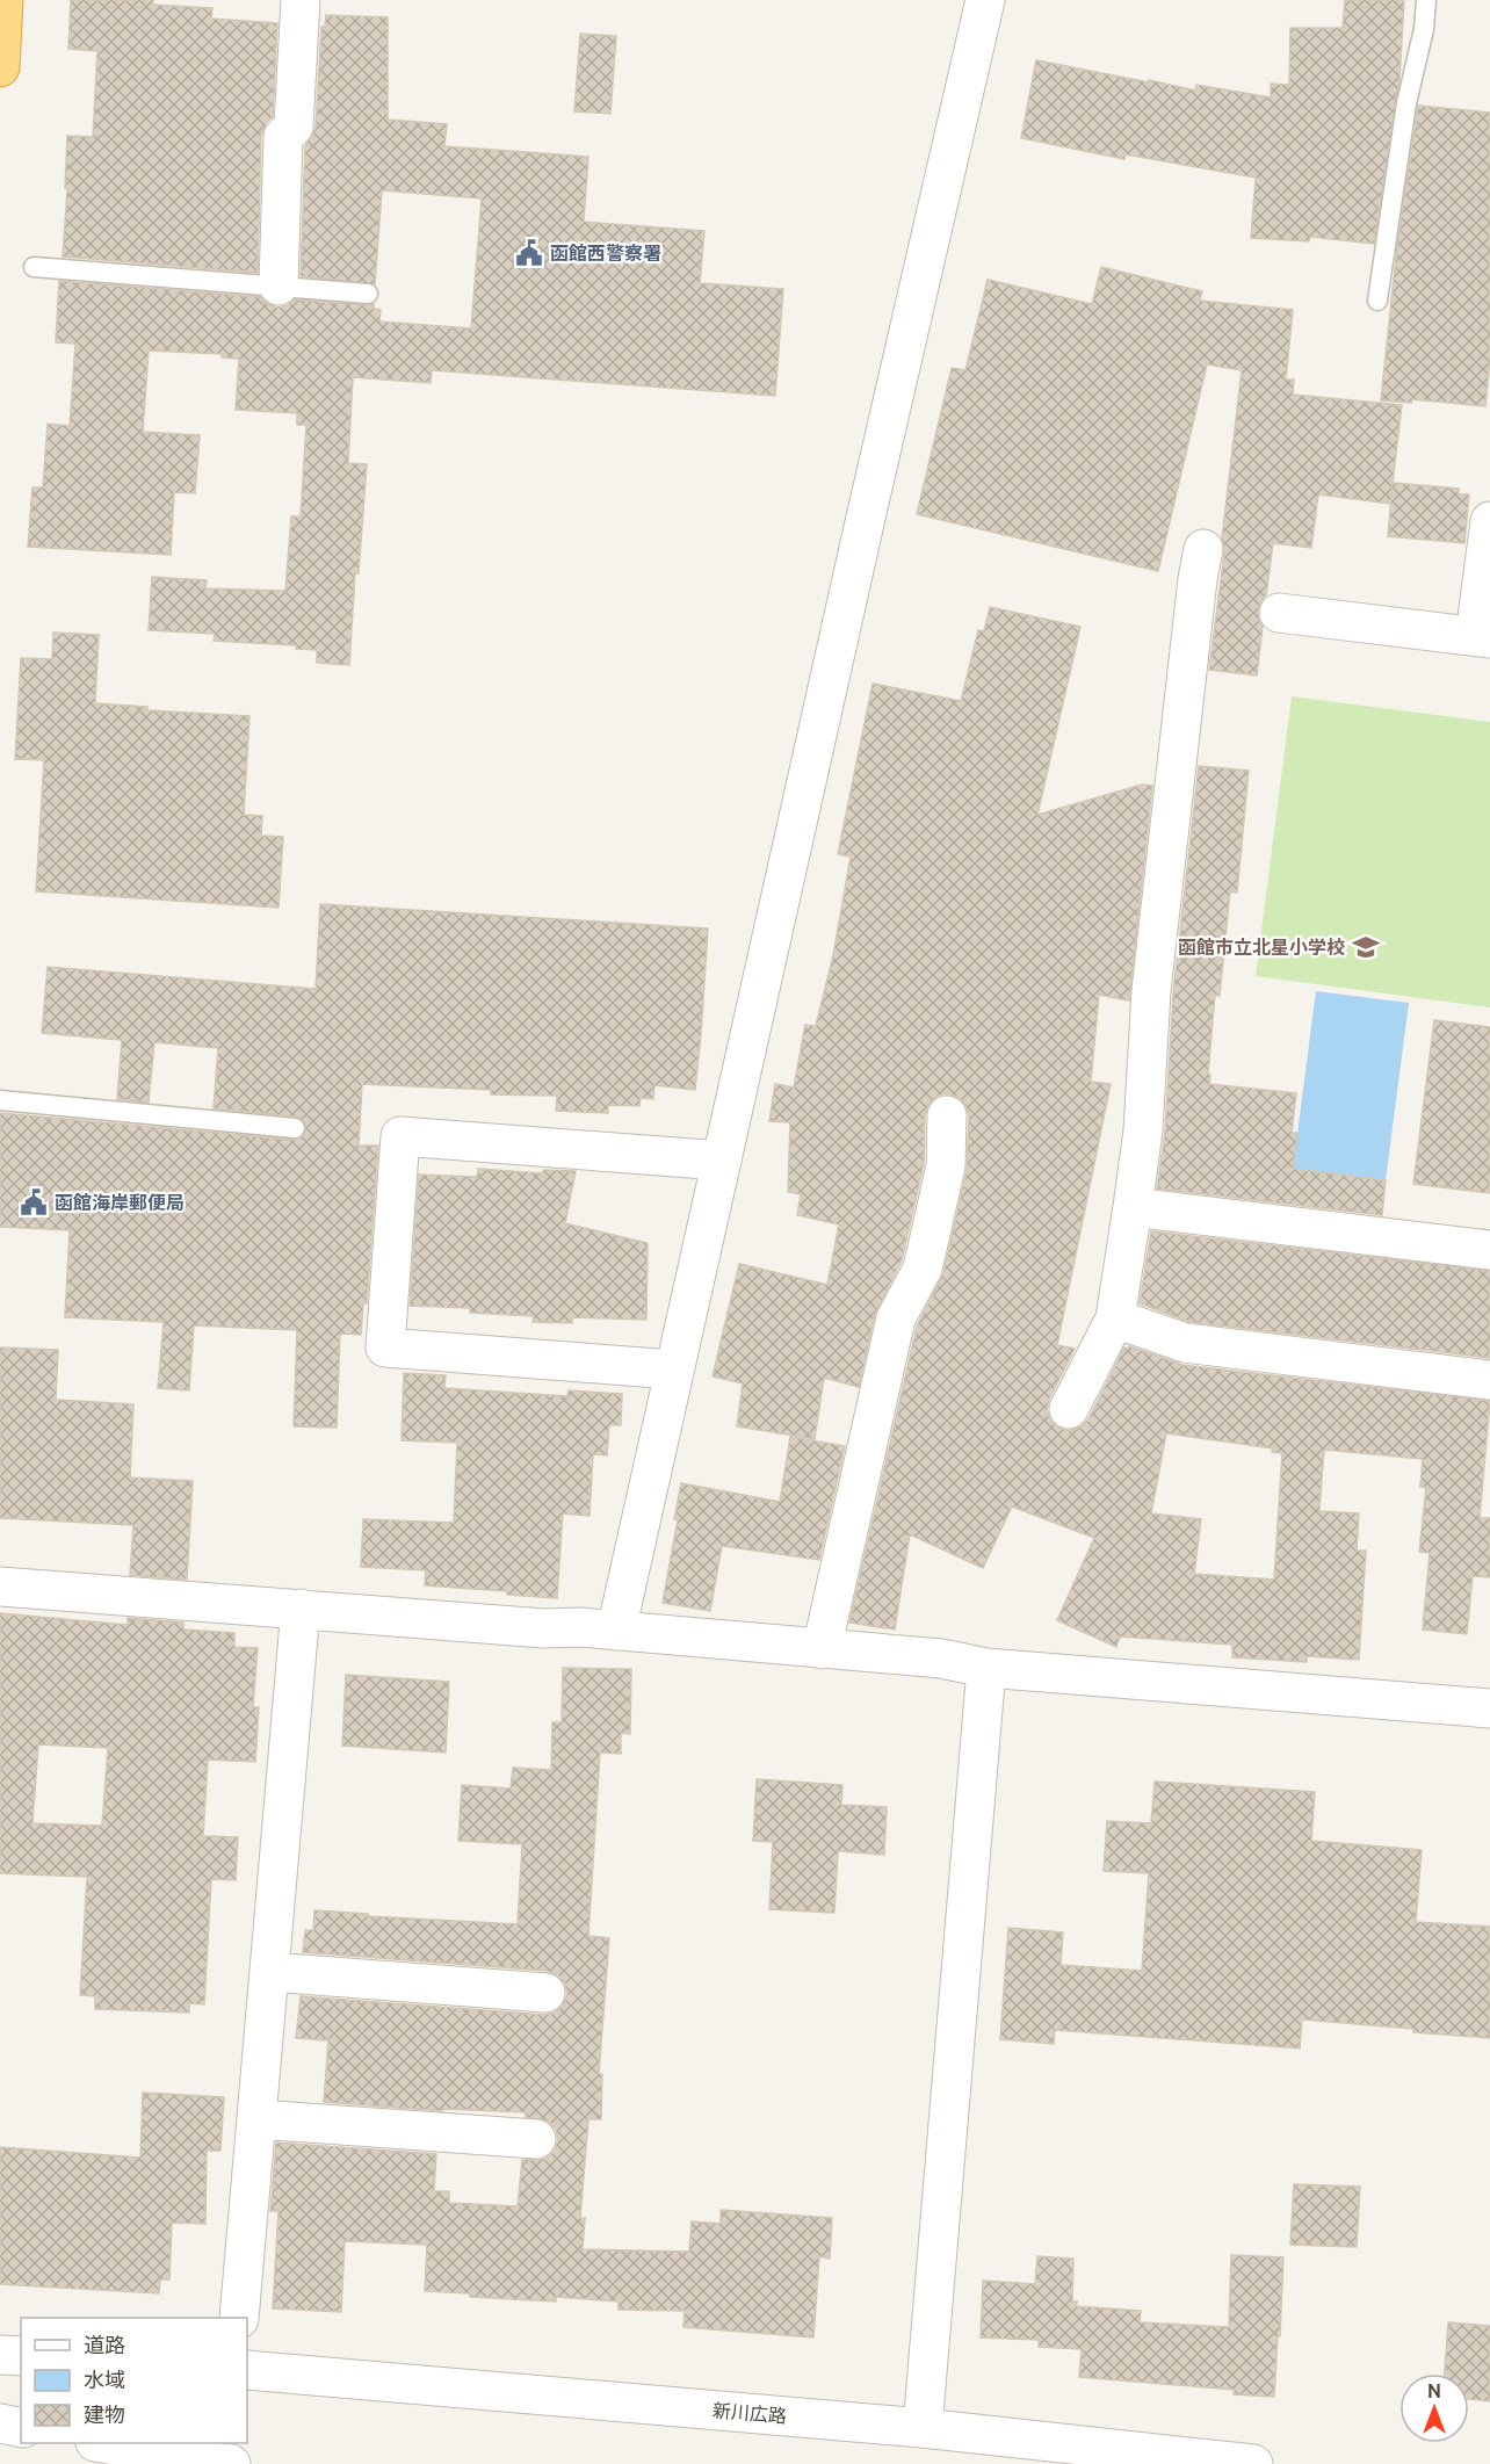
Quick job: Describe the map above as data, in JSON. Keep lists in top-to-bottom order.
{
  "streets": {
    "street": ["新川広路"]
  },
  "places": {
    "public building": ["函館西警察署", "函館海岸郵便局"],
    "school or university": ["函館市立北星小学校"]
  },
  "legend": ["道路", "水域", "建物"],
  "north": "top"
}
